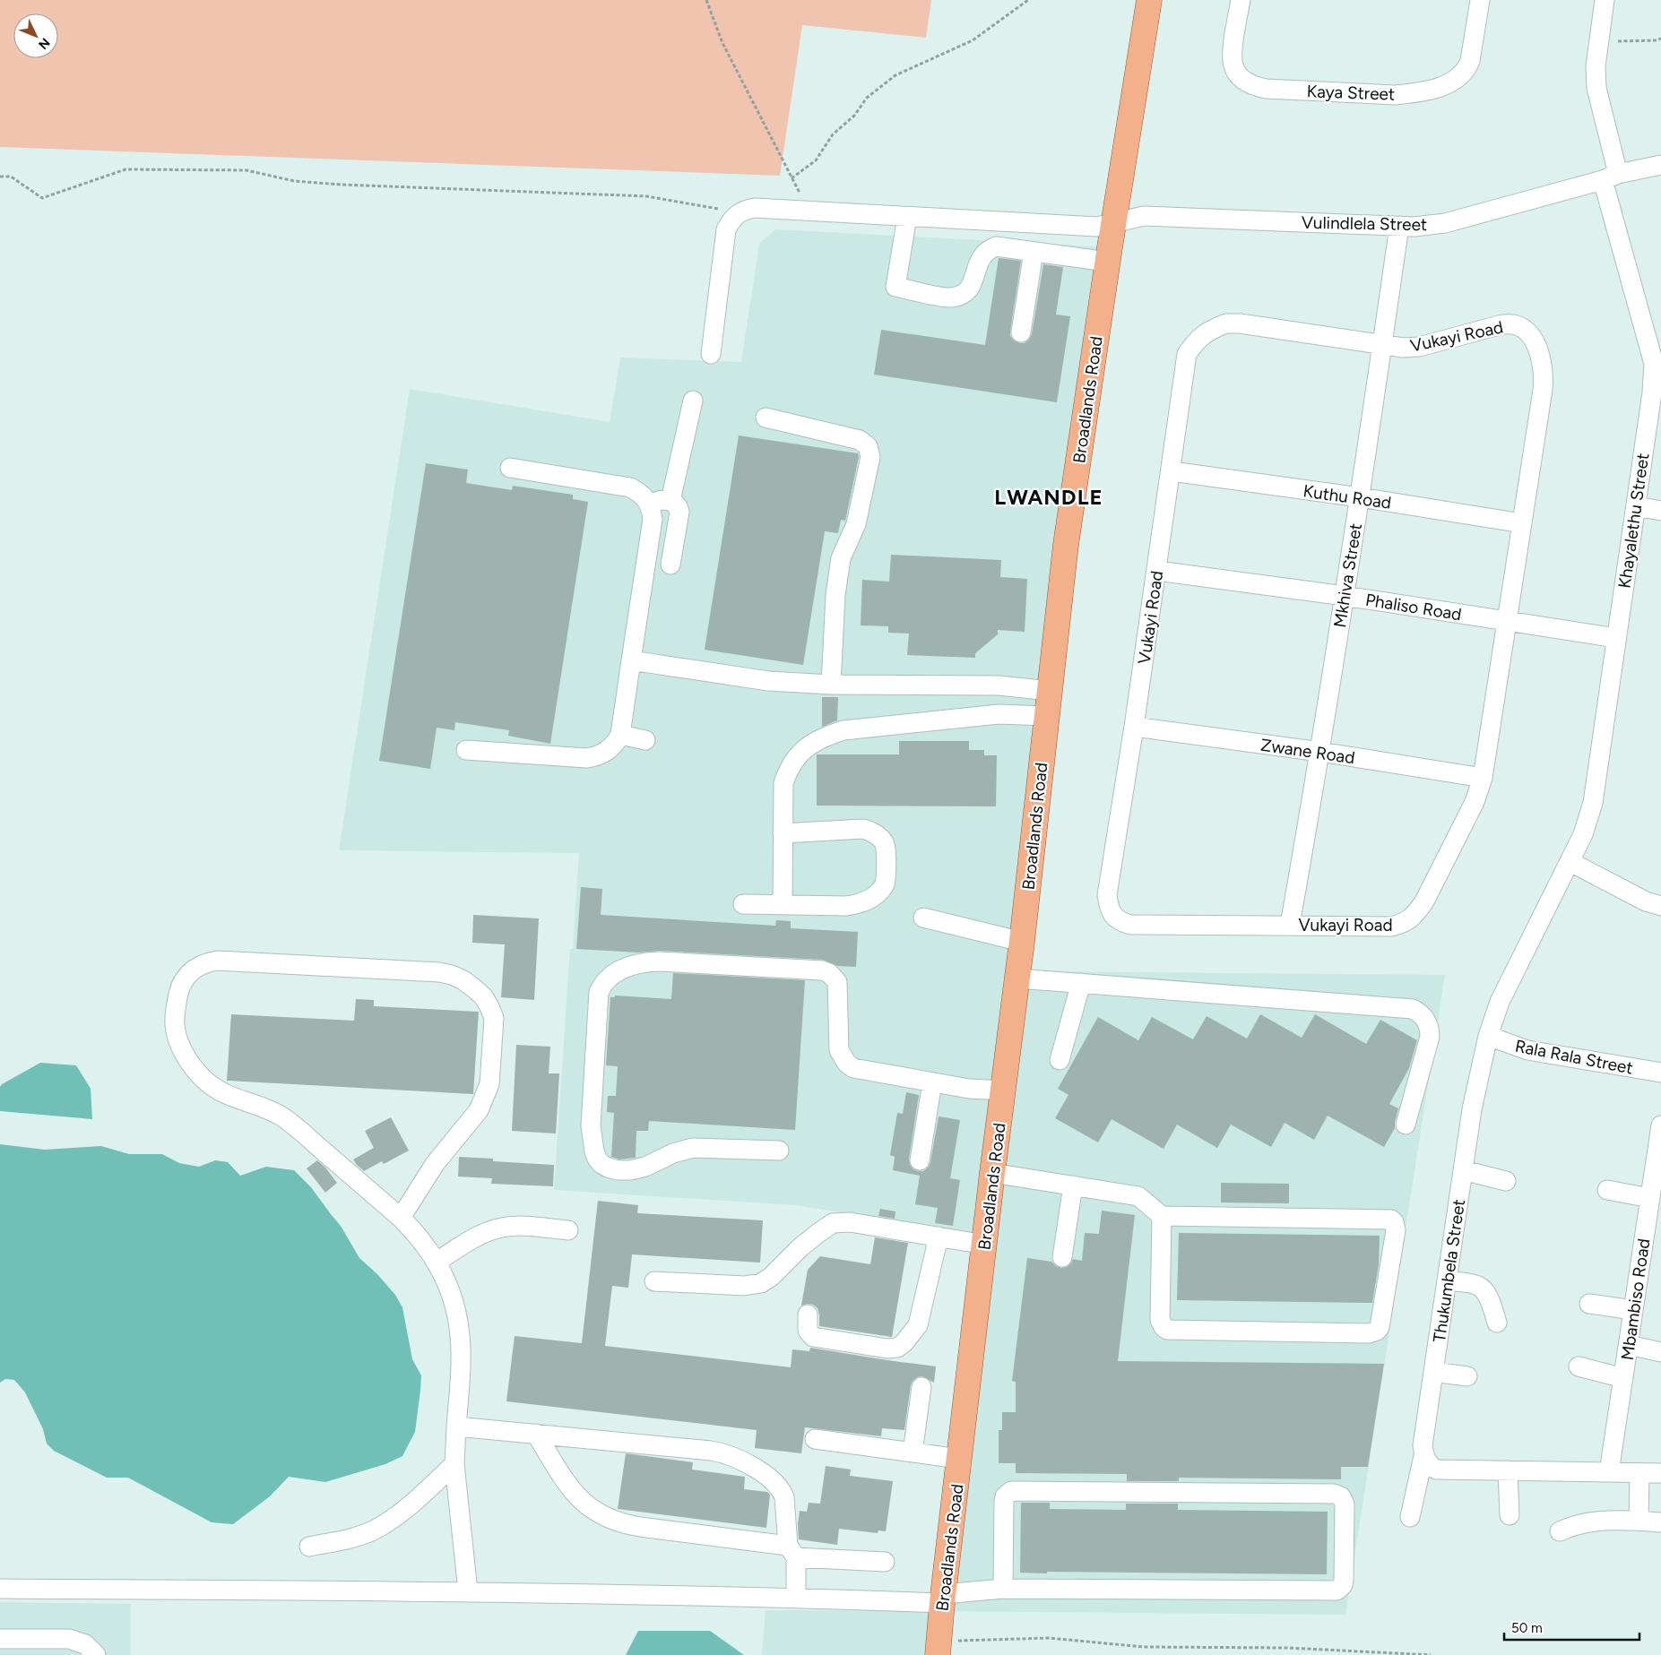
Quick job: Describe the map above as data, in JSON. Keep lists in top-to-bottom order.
{
  "streets": {
    "main road": ["Broadlands Road"],
    "street": [
      "Kaya Street",
      "Vulindlela Street",
      "Vukayi Road",
      "Kuthu Road",
      "Khayalethu Street",
      "Mkhiva Street",
      "Phaliso Road",
      "Zwane Road",
      "Rala Rala Street",
      "Thukumbela Street",
      "Mbambiso Road"
    ]
  },
  "crossings": [
    ["Vulindlela Street", "Broadlands Road"],
    ["Vulindlela Street", "Khayalethu Street"],
    ["Vulindlela Street", "Mkhiva Street"],
    ["Vukayi Road", "Kuthu Road"],
    ["Vukayi Road", "Mkhiva Street"],
    ["Vukayi Road", "Phaliso Road"],
    ["Vukayi Road", "Zwane Road"],
    ["Kuthu Road", "Mkhiva Street"],
    ["Khayalethu Street", "Phaliso Road"],
    ["Khayalethu Street", "Thukumbela Street"],
    ["Mkhiva Street", "Phaliso Road"],
    ["Mkhiva Street", "Zwane Road"],
    ["Rala Rala Street", "Thukumbela Street"]
  ],
  "districts": ["LWANDLE"],
  "scale_bar": "50 m",
  "north": "bottom right"
}
